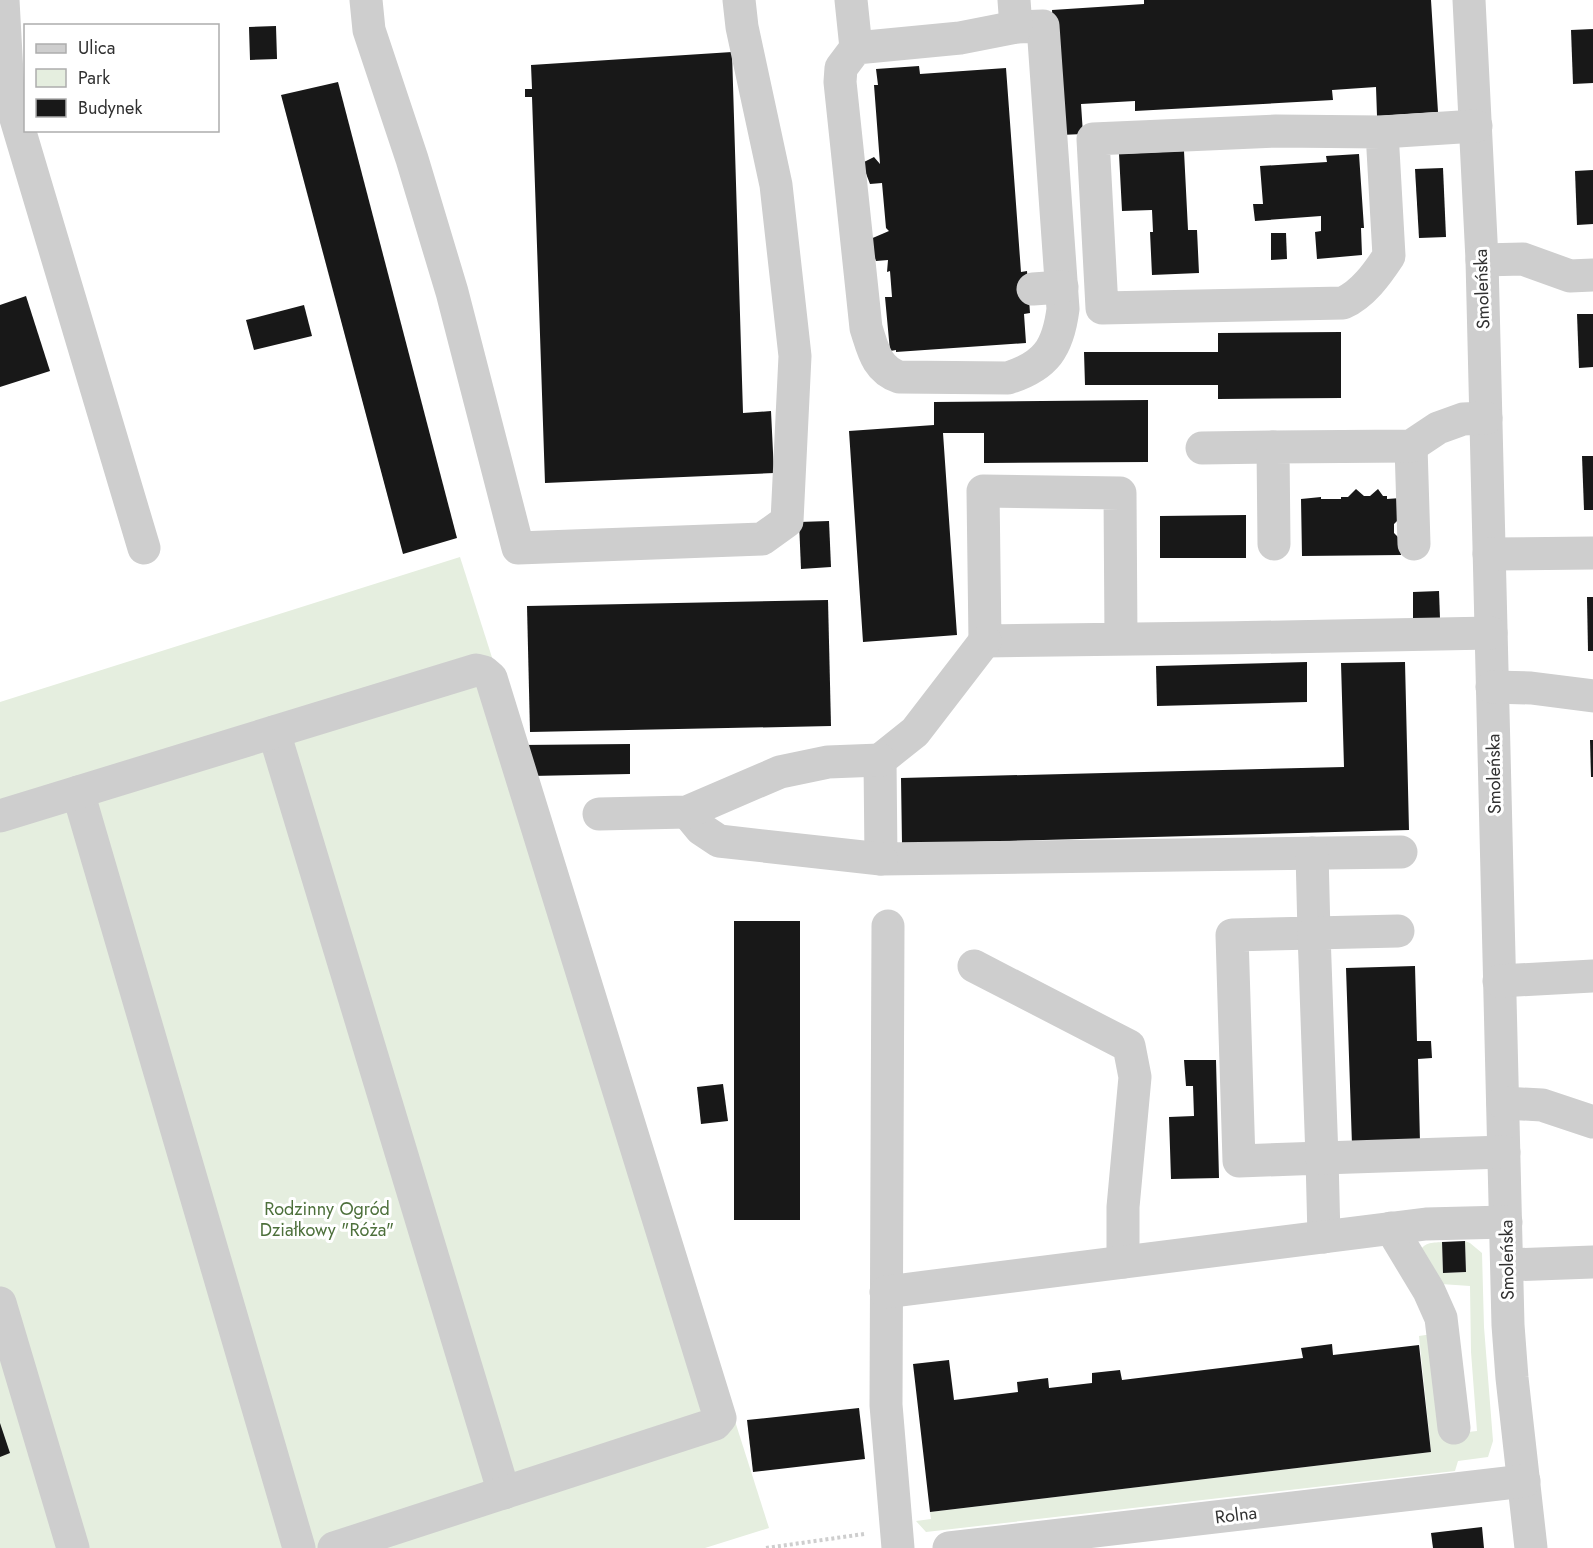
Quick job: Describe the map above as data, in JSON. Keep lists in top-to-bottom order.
{
  "streets": {
    "street": ["Smoleńska", "Rolna"]
  },
  "crossings": [
    ["Smoleńska", "Rolna"]
  ],
  "parks": ["Rodzinny Ogród Działkowy \"Róża\""],
  "legend": ["Ulica", "Park", "Budynek"]
}
